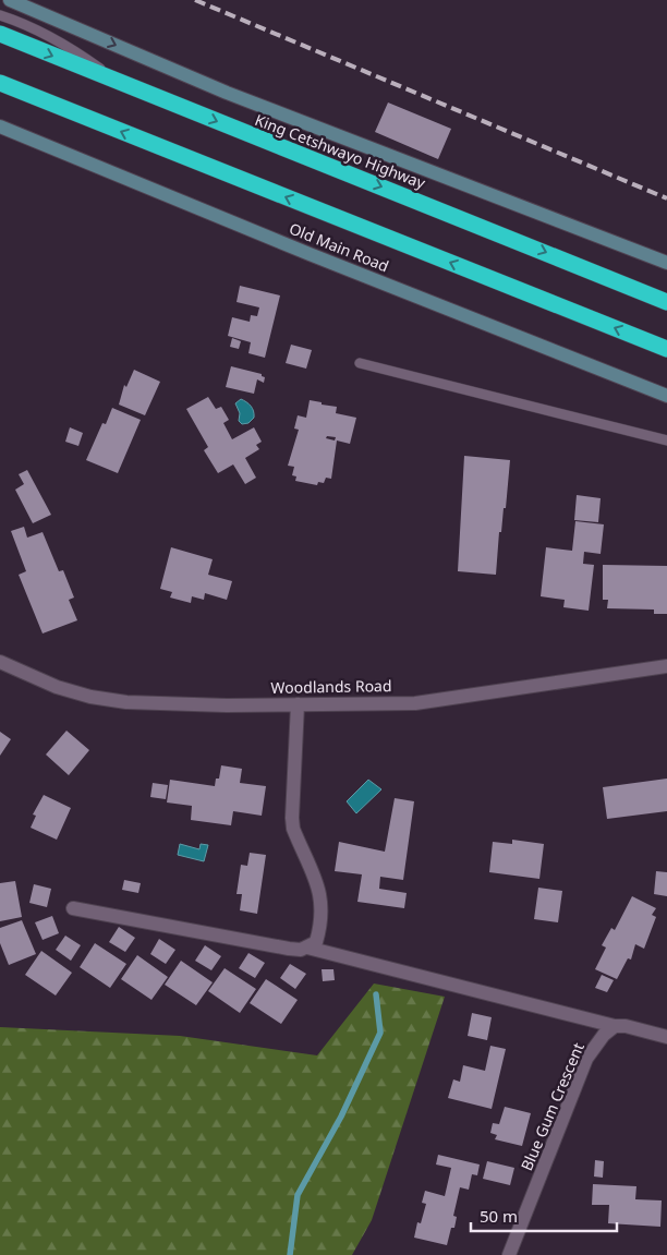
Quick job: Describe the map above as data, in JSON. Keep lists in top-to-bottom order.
{
  "streets": {
    "highway": ["King Cetshwayo Highway"],
    "street": ["Old Main Road", "Woodlands Road", "Blue Gum Crescent"]
  },
  "scale_bar": "50 m"
}
